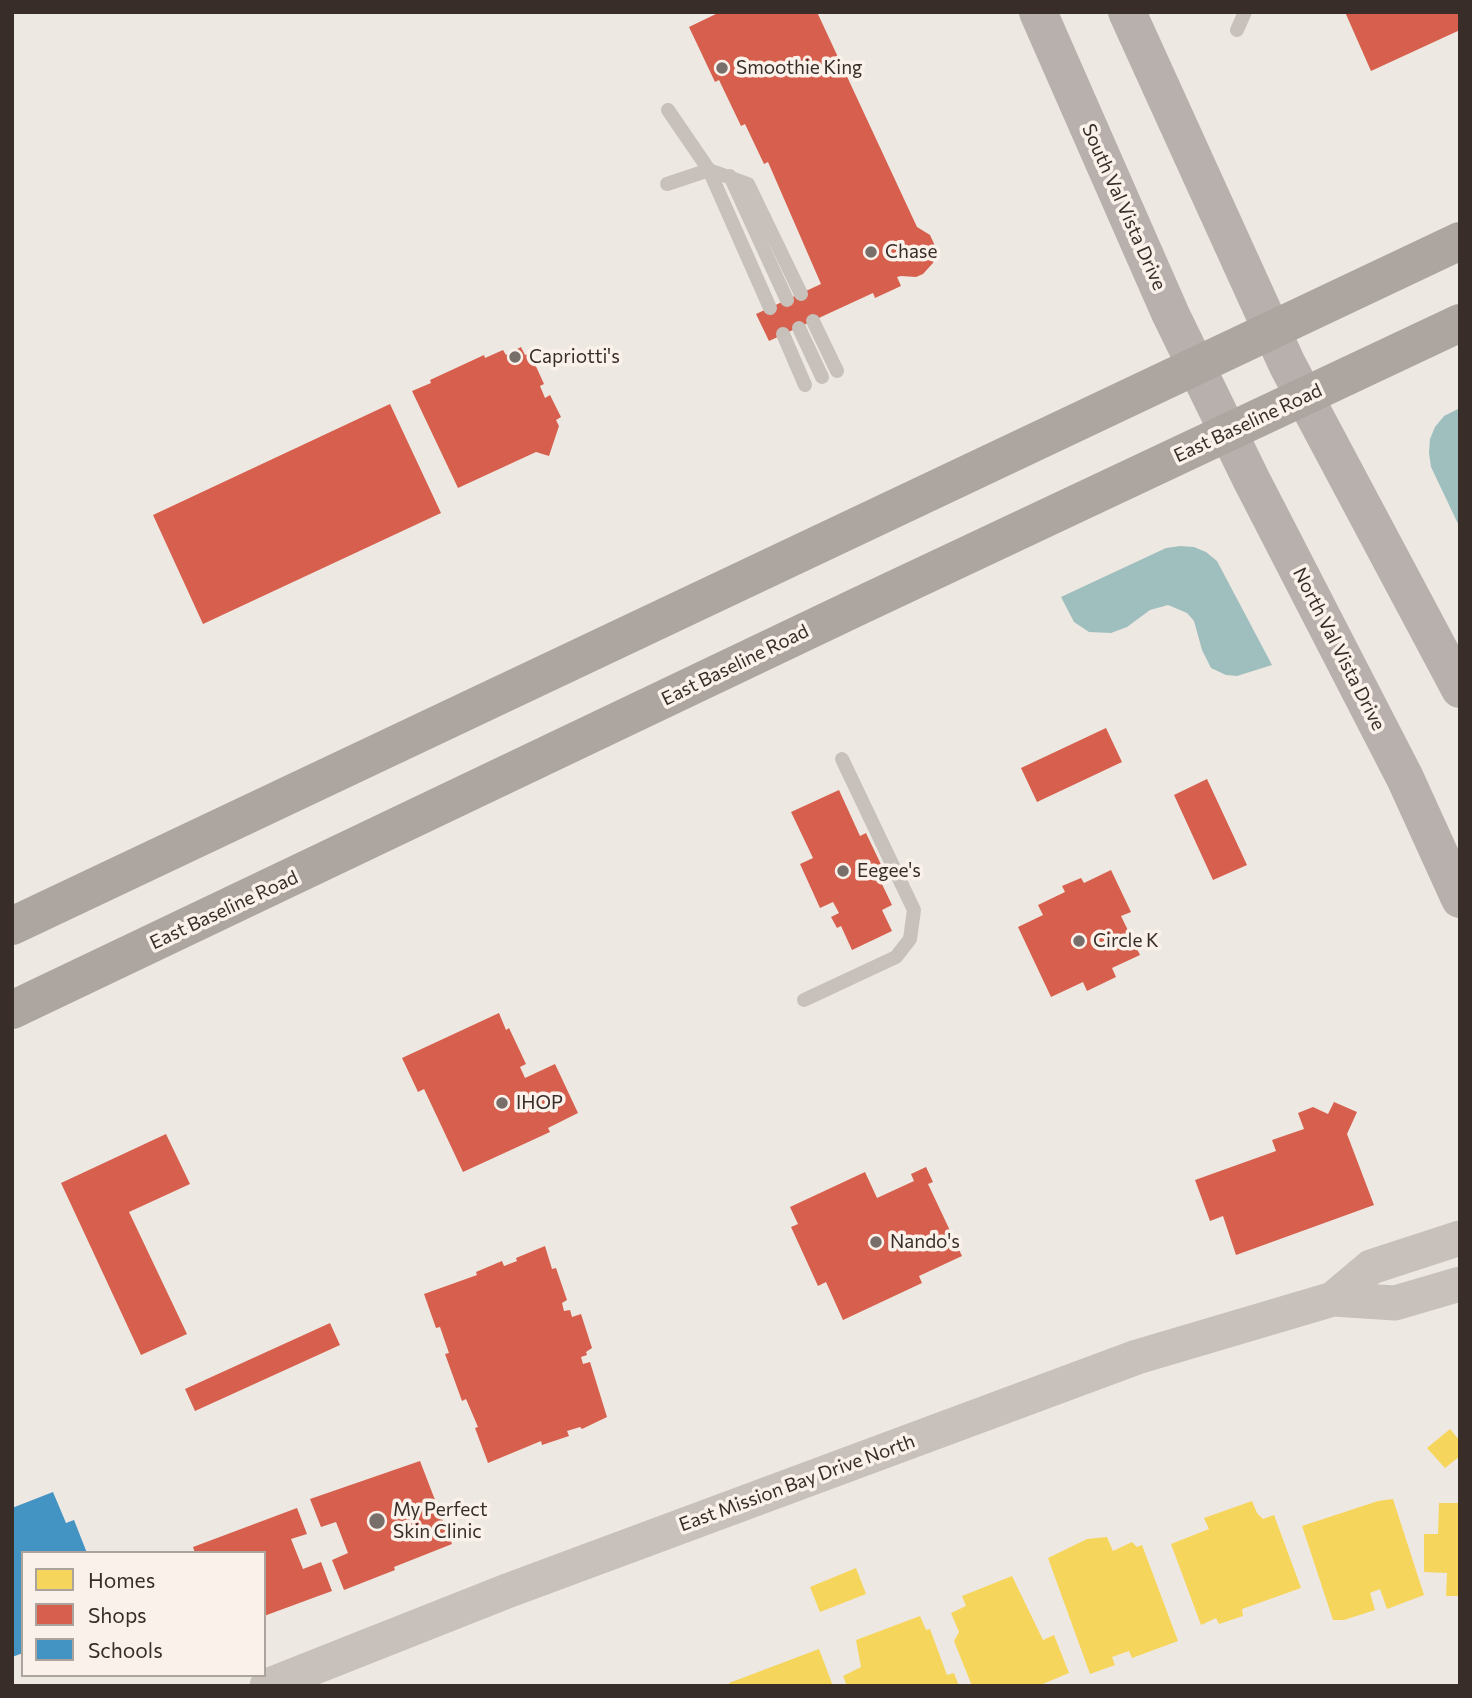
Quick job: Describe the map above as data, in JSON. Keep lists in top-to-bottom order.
{
  "streets": {
    "main road": ["South Val Vista Drive", "East Baseline Road", "North Val Vista Drive"],
    "street": ["East Mission Bay Drive North"]
  },
  "crossings": [
    ["South Val Vista Drive", "East Baseline Road"],
    ["South Val Vista Drive", "North Val Vista Drive"],
    ["East Baseline Road", "North Val Vista Drive"]
  ],
  "places": [
    "Smoothie King",
    "Chase",
    "Capriotti's",
    "Eegee's",
    "Circle K",
    "IHOP",
    "Nando's",
    "My Perfect Skin Clinic"
  ],
  "legend": ["Homes", "Shops", "Schools"]
}
